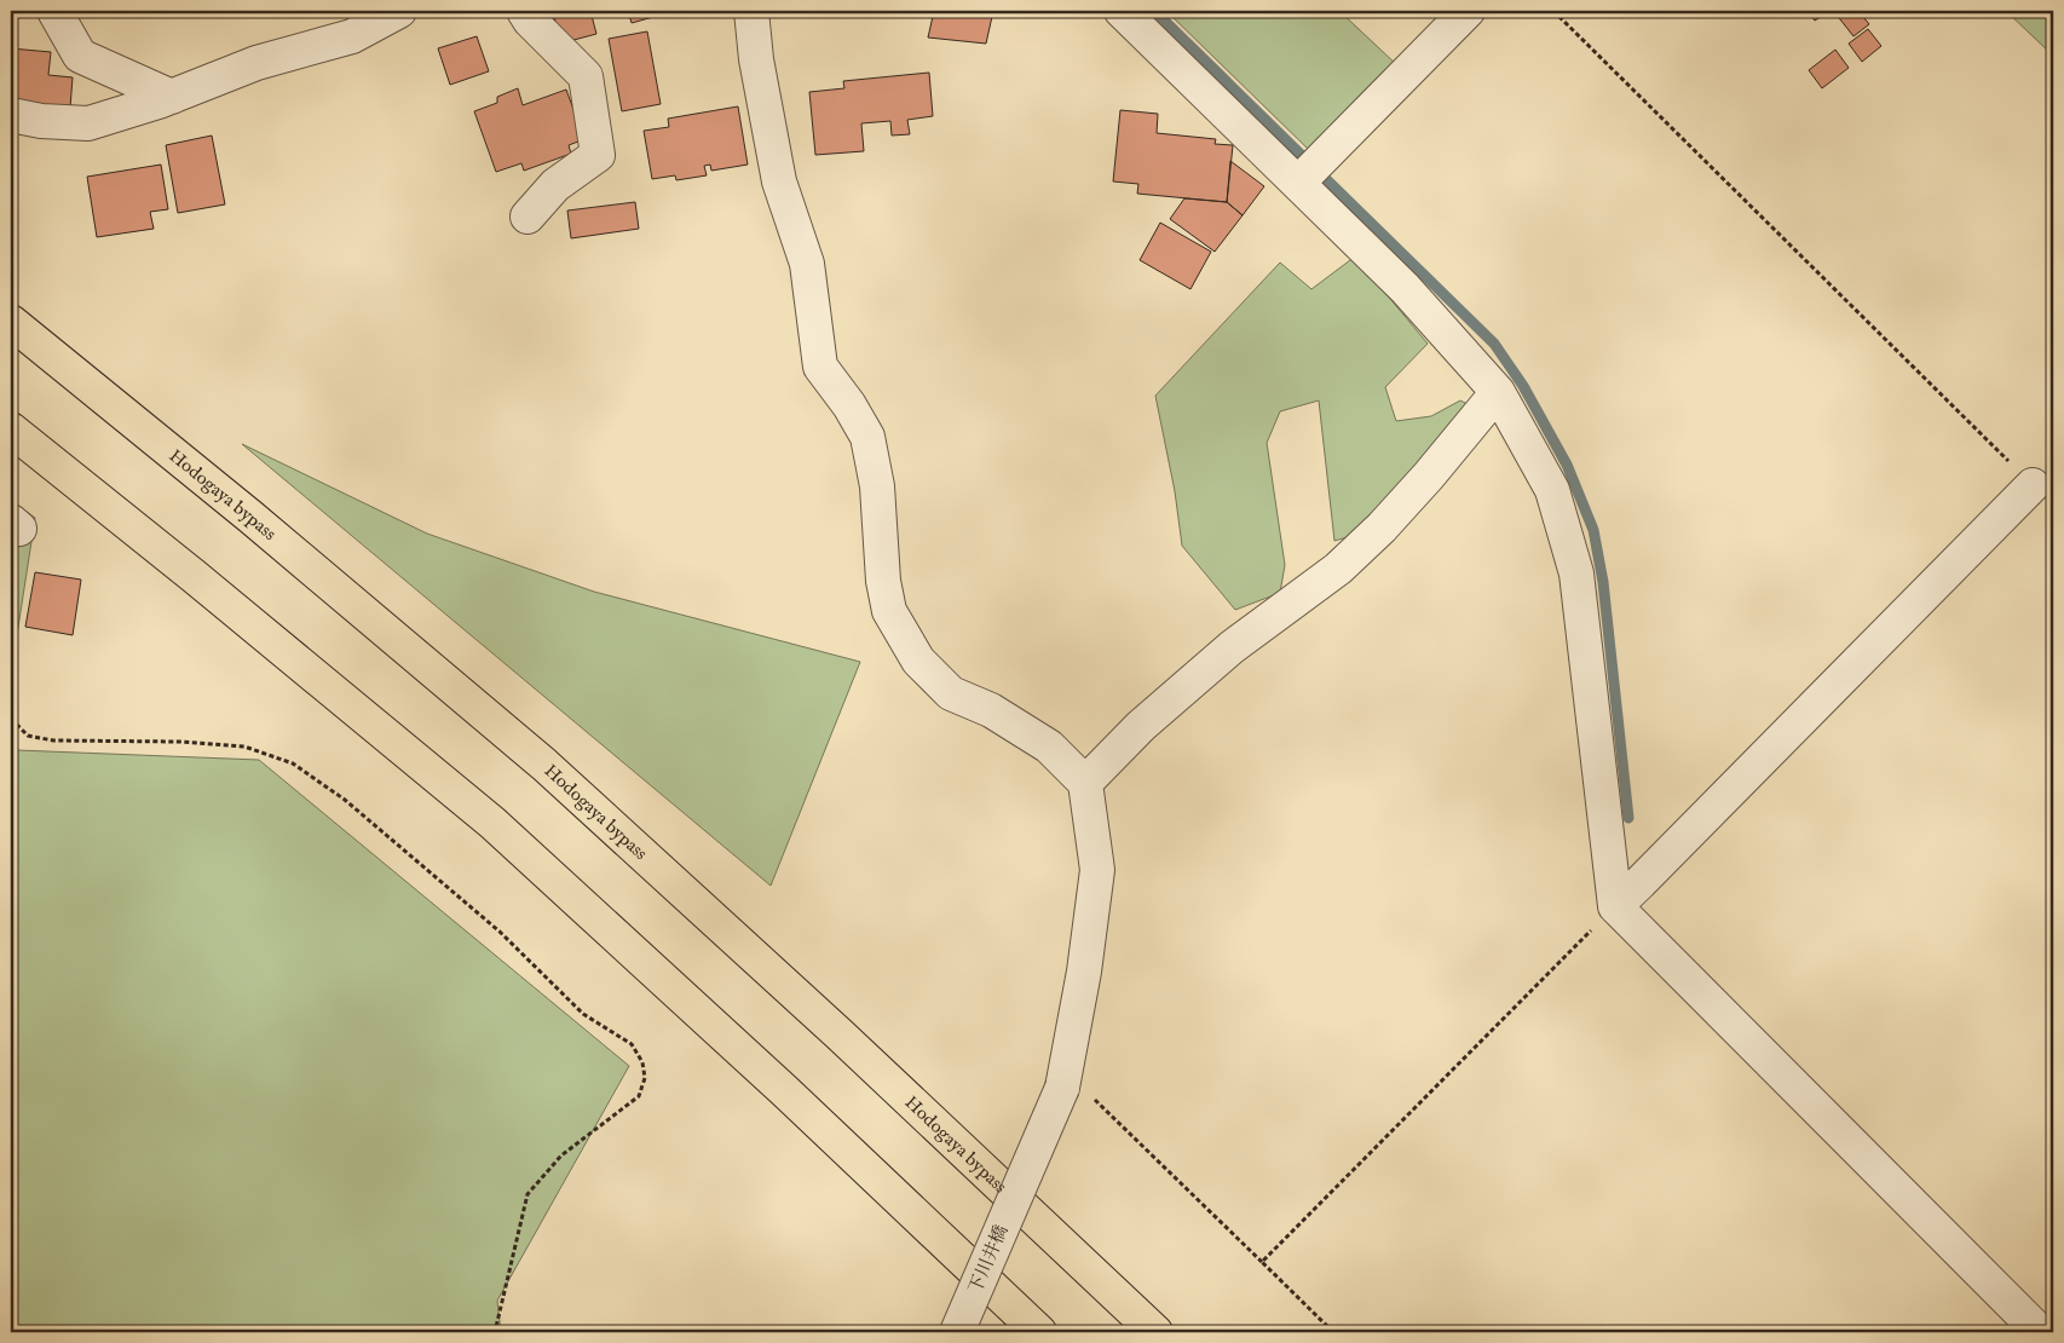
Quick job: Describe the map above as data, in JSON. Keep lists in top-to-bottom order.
{
  "streets": {
    "highway": ["Hodogaya bypass"],
    "street": ["下川井橋"]
  }
}
